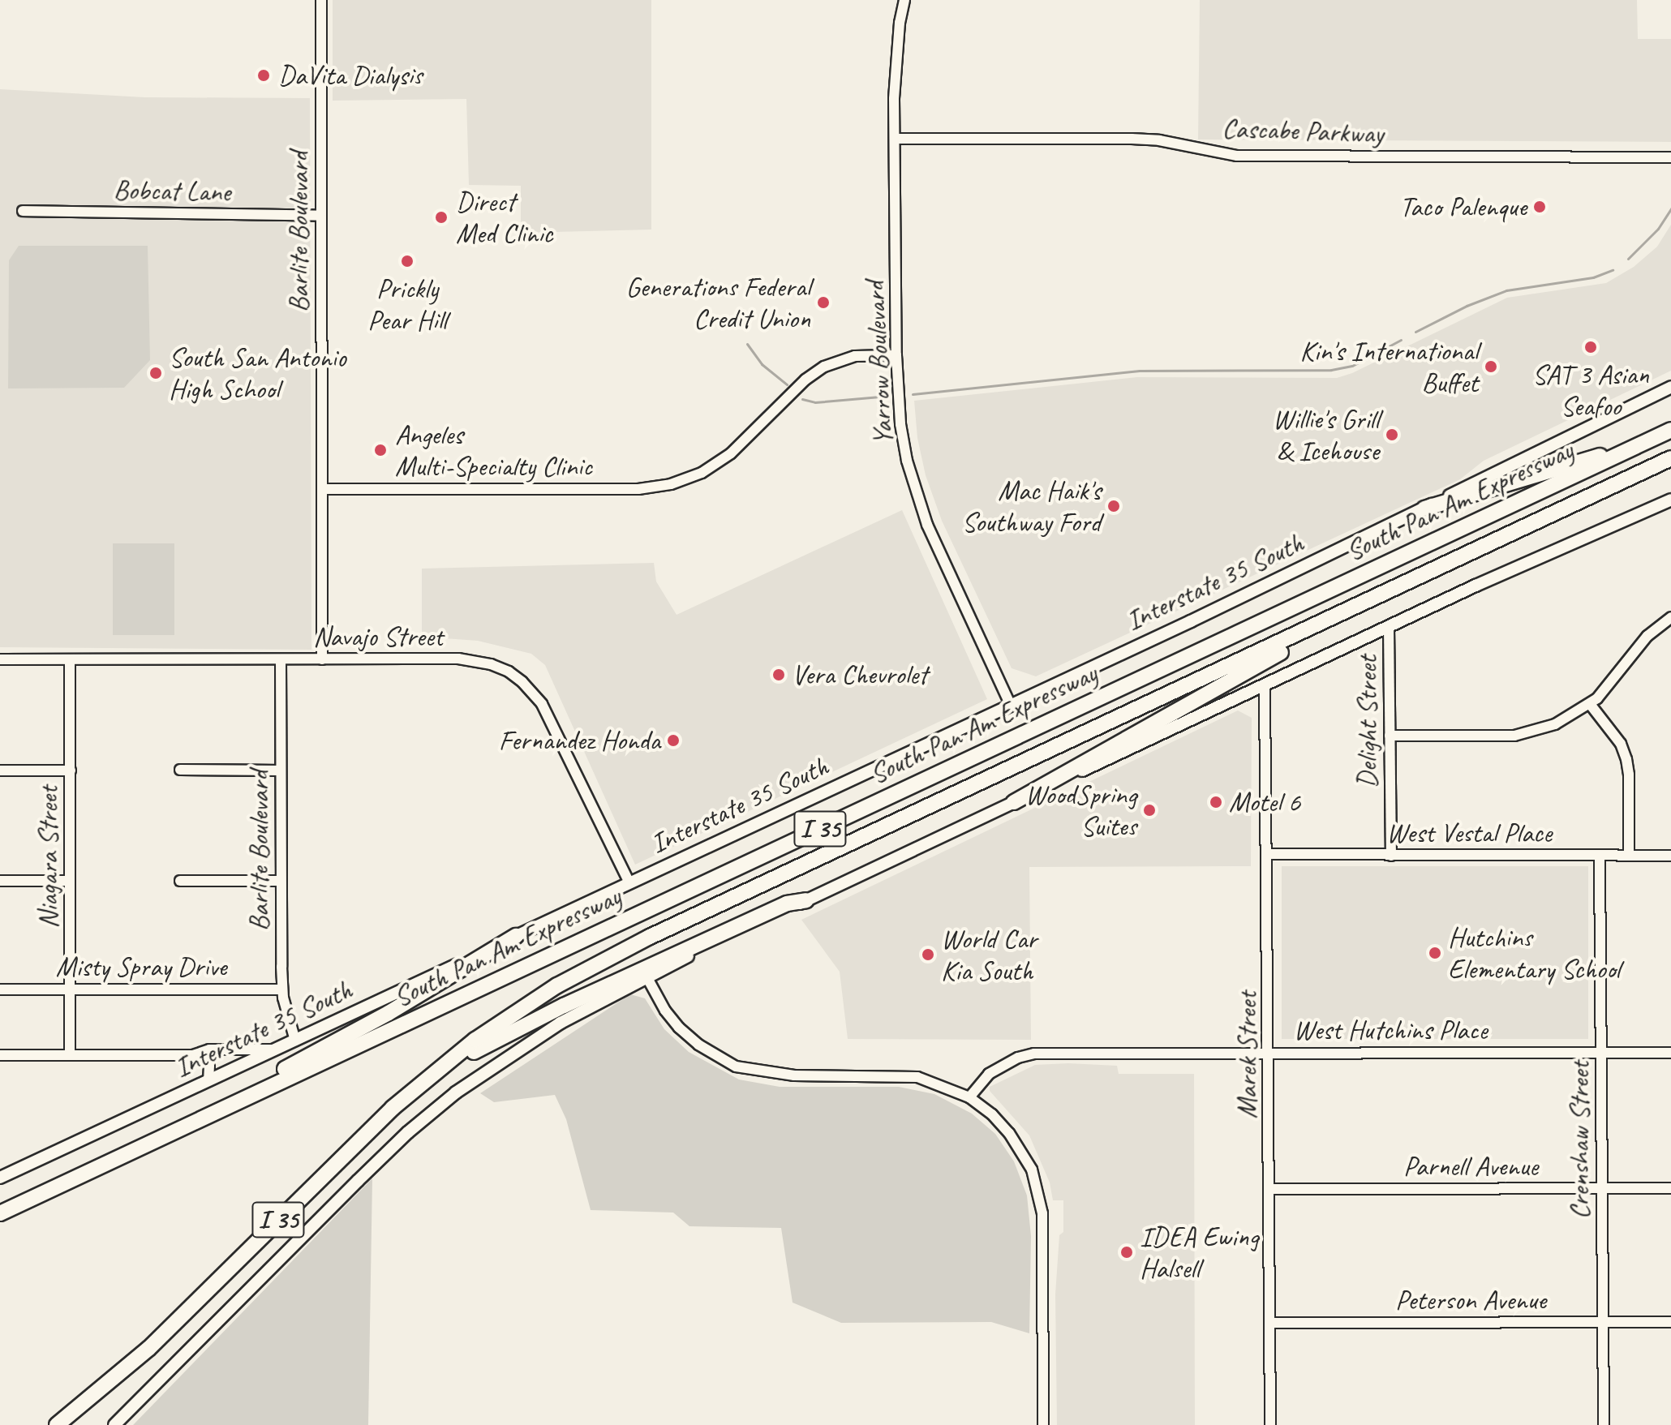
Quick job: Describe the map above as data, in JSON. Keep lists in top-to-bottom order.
{
  "streets": {
    "highway": ["South Pan Am Expressway", "I 35"],
    "main road": ["Interstate 35 South"],
    "street": [
      "Cascabe Parkway",
      "Bobcat Lane",
      "Barlite Boulevard",
      "Yarrow Boulevard",
      "Navajo Street",
      "Delight Street",
      "West Vestal Place",
      "Niagara Street",
      "Misty Spray Drive",
      "West Hutchins Place",
      "Marek Street",
      "Crenshaw Street",
      "Parnell Avenue",
      "Peterson Avenue"
    ]
  },
  "crossings": [
    ["Cascabe Parkway", "Yarrow Boulevard"],
    ["Bobcat Lane", "Barlite Boulevard"],
    ["Barlite Boulevard", "Interstate 35 South"],
    ["Barlite Boulevard", "Navajo Street"],
    ["Barlite Boulevard", "Misty Spray Drive"],
    ["Yarrow Boulevard", "Interstate 35 South"],
    ["Interstate 35 South", "Navajo Street"],
    ["Navajo Street", "Niagara Street"],
    ["Delight Street", "West Vestal Place"],
    ["West Vestal Place", "Marek Street"],
    ["West Vestal Place", "Crenshaw Street"],
    ["Niagara Street", "Misty Spray Drive"],
    ["West Hutchins Place", "Marek Street"],
    ["West Hutchins Place", "Crenshaw Street"],
    ["Marek Street", "Parnell Avenue"],
    ["Marek Street", "Peterson Avenue"],
    ["Crenshaw Street", "Parnell Avenue"],
    ["Crenshaw Street", "Peterson Avenue"]
  ],
  "places": [
    "DaVita Dialysis",
    "Taco Palenque",
    "Direct Med Clinic",
    "Prickly Pear Hill",
    "Generations Federal Credit Union",
    "SAT 3 Asian Seafoo",
    "Kin's International Buffet",
    "South San Antonio High School",
    "Willie's Grill & Icehouse",
    "Angeles Multi-Specialty Clinic",
    "Mac Haik's Southway Ford",
    "Vera Chevrolet",
    "Fernandez Honda",
    "Motel 6",
    "WoodSpring Suites",
    "Hutchins Elementary School",
    "World Car Kia South",
    "IDEA Ewing Halsell"
  ]
}
